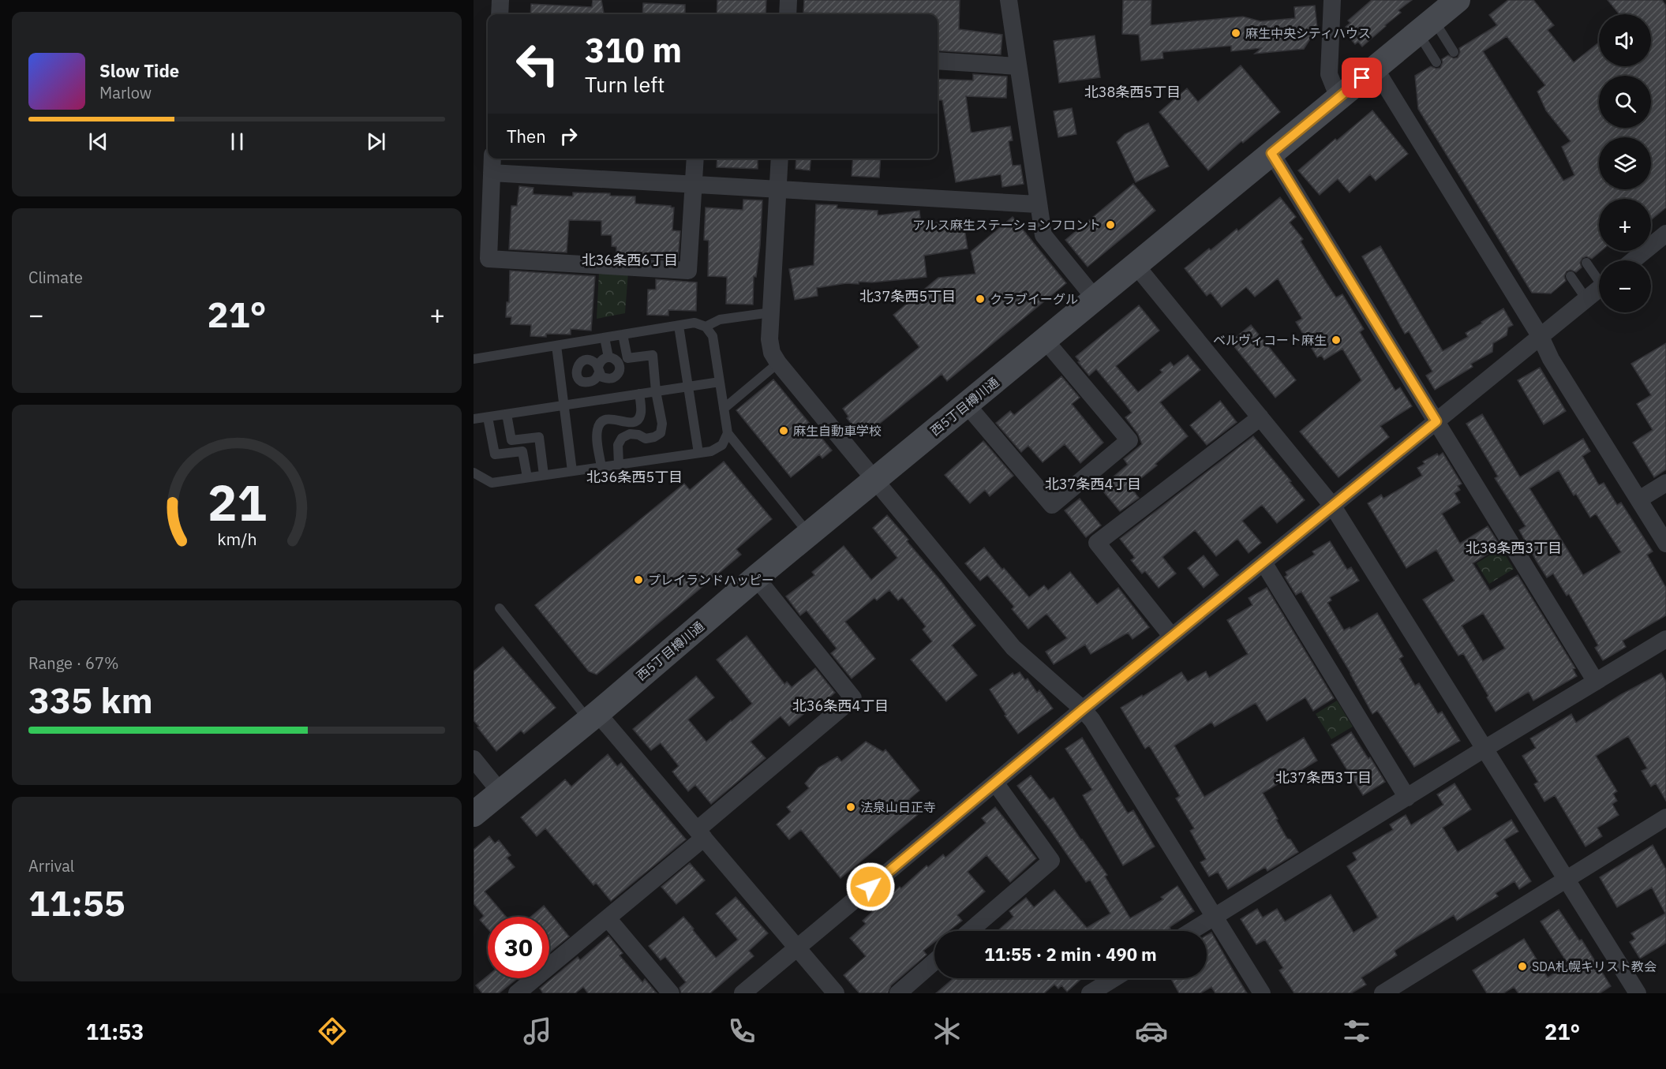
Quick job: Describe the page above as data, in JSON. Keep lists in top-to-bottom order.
{
  "streets": {
    "street": ["西5丁目樽川通"]
  },
  "districts": [
    "北38条西5丁目",
    "北36条西6丁目",
    "北37条西5丁目",
    "北36条西5丁目",
    "北37条西4丁目",
    "北38条西3丁目",
    "北36条西4丁目",
    "北37条西3丁目"
  ],
  "places": [
    "麻生中央シティハウス",
    "アルス麻生ステーションフロント",
    "クラブイーグル",
    "ベルヴィコート麻生",
    "麻生自動車学校",
    "プレイランドハッピー",
    "法泉山日正寺",
    "SDA札幌キリスト教会"
  ],
  "page": {
    "map_buttons": ["+", "−"],
    "turn": ["310 m", "Turn left"],
    "song": ["Slow Tide", "Marlow"],
    "then": "Then",
    "tile": [
      "Climate",
      ["Range · 67%", "335 km"],
      ["Arrival", "11:55"]
    ],
    "heat": ["−", "21°", "+"],
    "limit": "30",
    "trip": "11:55 · 2 min · 490 m",
    "tabs": ["11:53", "21°"],
    "gauge": ["21", "km/h"]
  }
}
